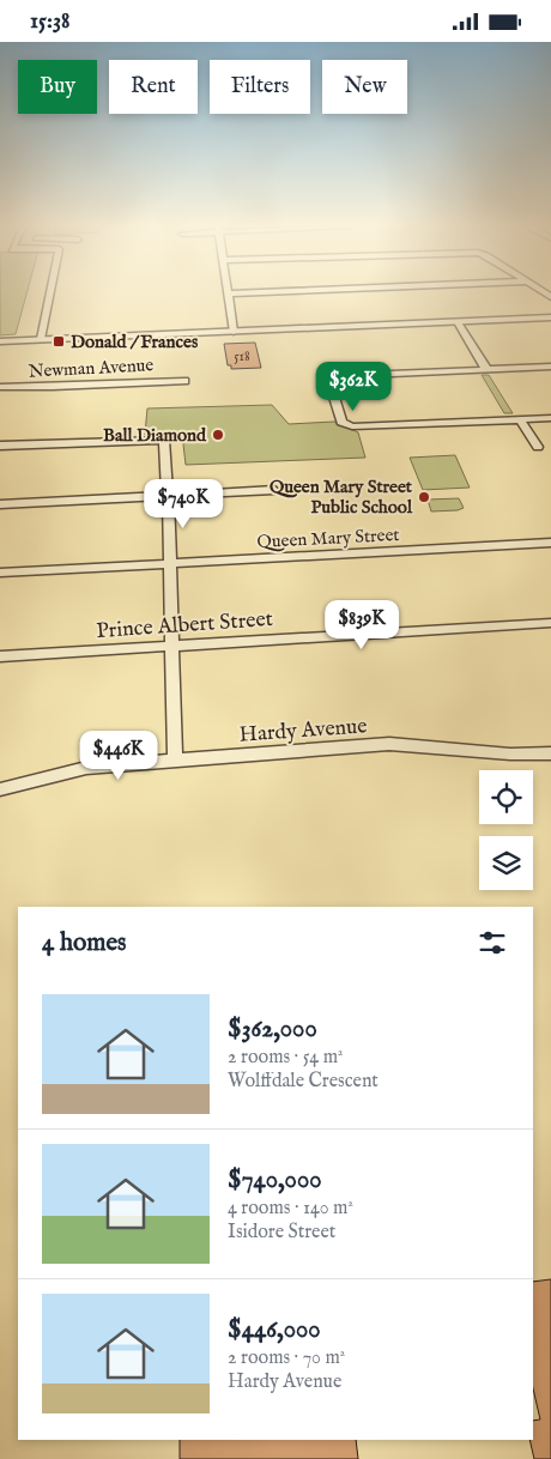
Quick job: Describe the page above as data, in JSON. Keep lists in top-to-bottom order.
{
  "streets": {
    "street": [
      "Newman Avenue",
      "Queen Mary Street",
      "Prince Albert Street",
      "Hardy Avenue"
    ]
  },
  "places": {
    "transit": ["Donald / Frances"],
    "other": ["Ball Diamond", "Queen Mary Street Public School"]
  },
  "house_numbers": ["518"],
  "page": {
    "status": "15:38",
    "chip": [
      "Buy",
      "Rent",
      "Filters",
      "New"
    ],
    "price": [
      "$362K",
      "$740K",
      "$839K",
      "$446K"
    ],
    "heading": "4 homes",
    "list": [
      {
        "name": "$362,000",
        "note": "2 rooms · 54 m² · Wolffdale Crescent"
      },
      {
        "name": "$740,000",
        "note": "4 rooms · 140 m² · Isidore Street"
      },
      {
        "name": "$446,000",
        "note": "2 rooms · 70 m² · Hardy Avenue"
      }
    ]
  }
}
